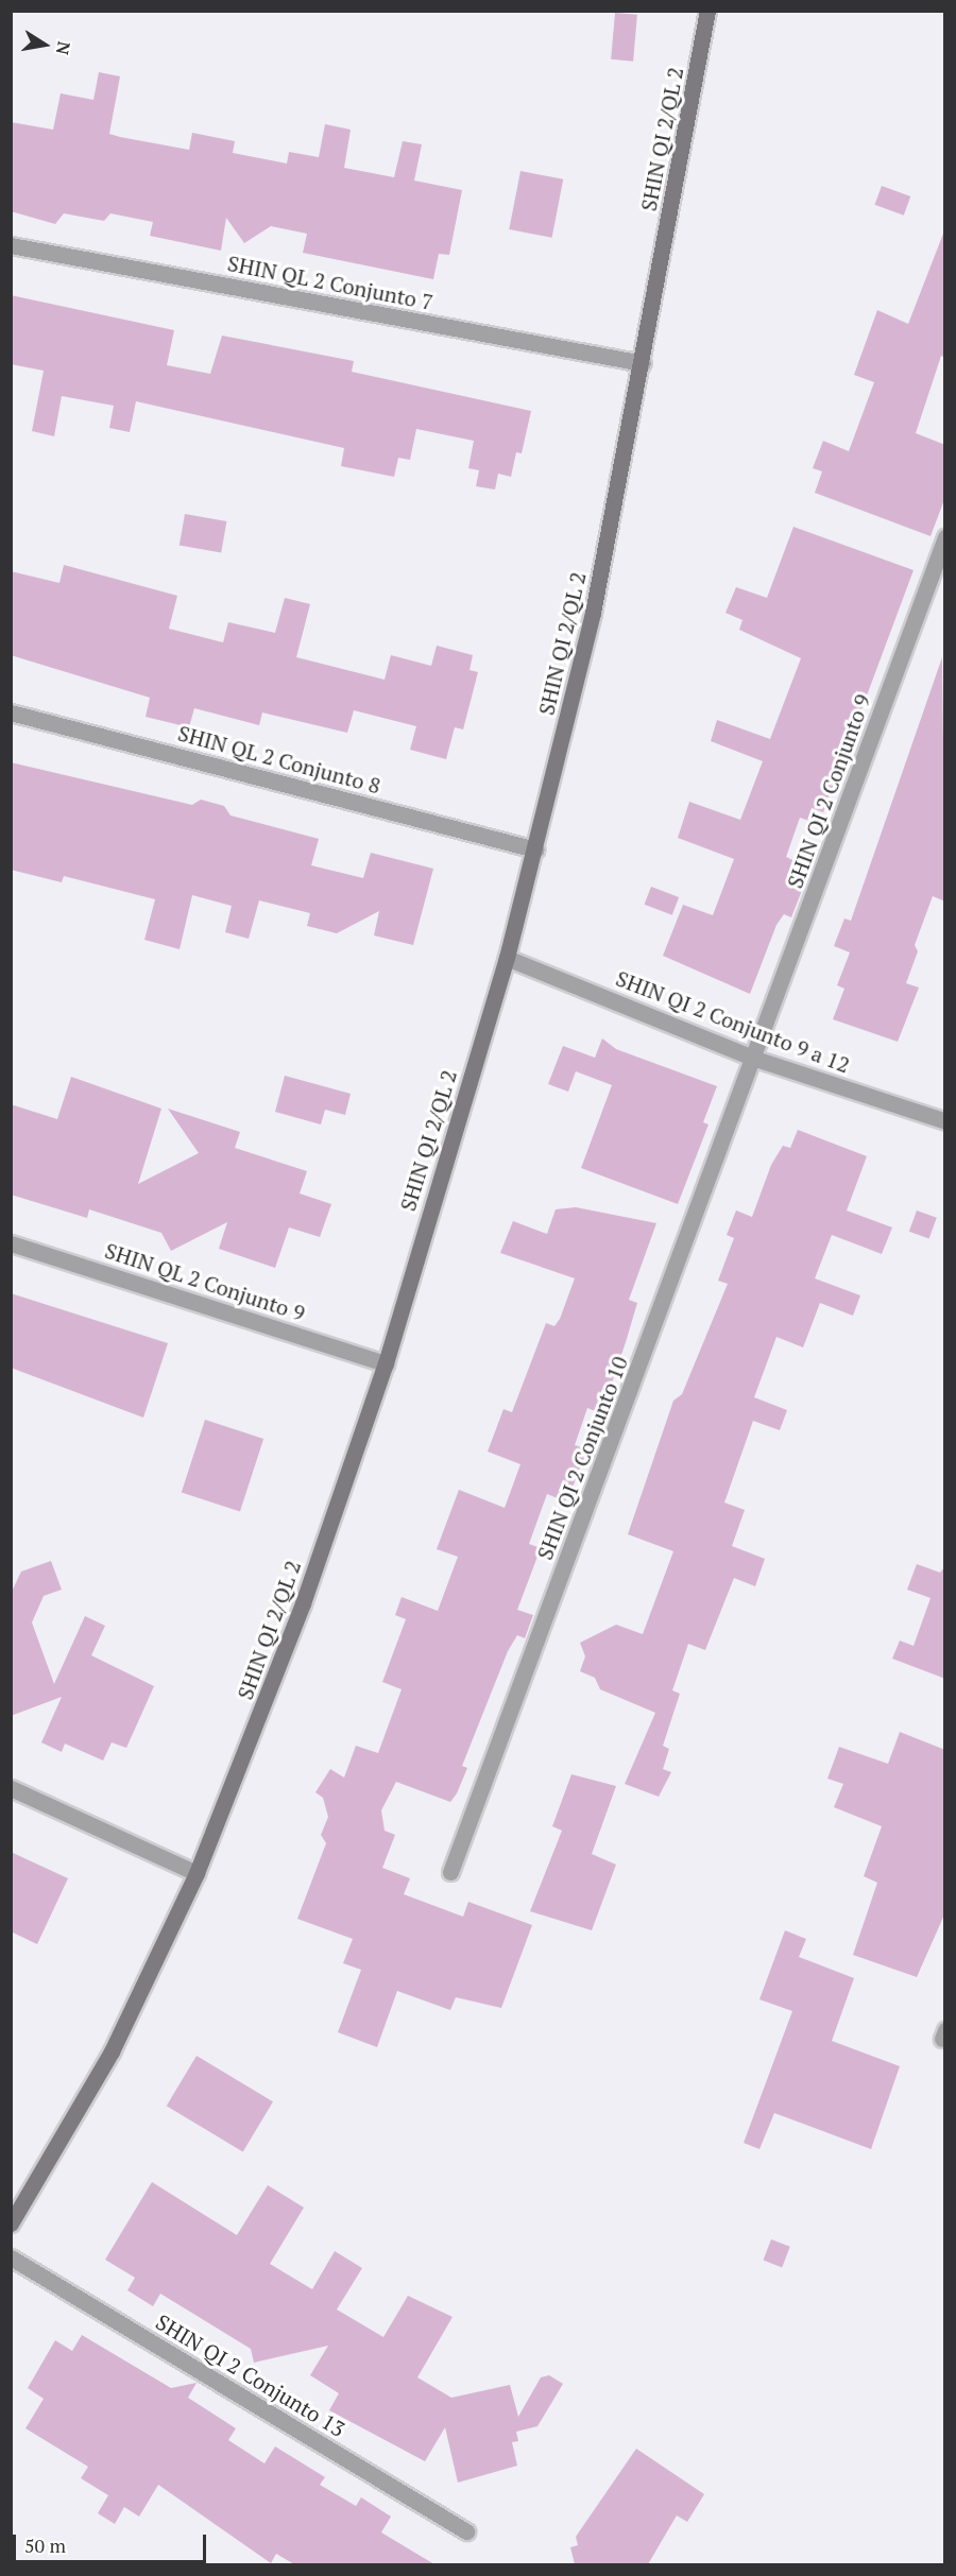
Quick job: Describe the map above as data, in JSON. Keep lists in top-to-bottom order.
{
  "streets": {
    "street": [
      "SHIN QI 2/QL 2",
      "SHIN QL 2 Conjunto 7",
      "SHIN QL 2 Conjunto 8",
      "SHIN QI 2 Conjunto 9",
      "SHIN QI 2 Conjunto 9 a 12",
      "SHIN QL 2 Conjunto 9",
      "SHIN QI 2 Conjunto 10",
      "SHIN QI 2 Conjunto 13"
    ]
  },
  "crossings": [
    ["SHIN QI 2/QL 2", "SHIN QL 2 Conjunto 7"],
    ["SHIN QI 2/QL 2", "SHIN QL 2 Conjunto 8"],
    ["SHIN QI 2/QL 2", "SHIN QI 2 Conjunto 9 a 12"],
    ["SHIN QI 2/QL 2", "SHIN QL 2 Conjunto 9"],
    ["SHIN QI 2 Conjunto 9", "SHIN QI 2 Conjunto 9 a 12"],
    ["SHIN QI 2 Conjunto 9", "SHIN QI 2 Conjunto 10"],
    ["SHIN QI 2 Conjunto 9 a 12", "SHIN QI 2 Conjunto 10"]
  ],
  "scale_bar": "50 m",
  "north": "right"
}
